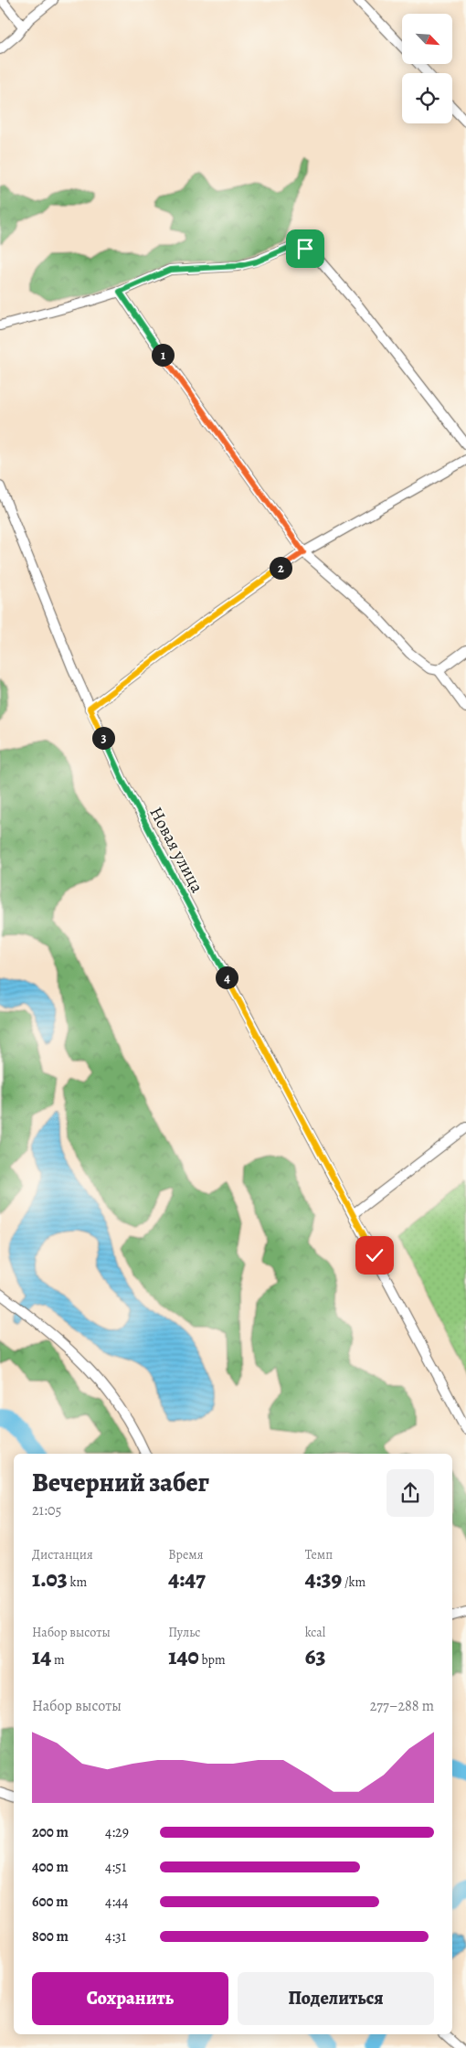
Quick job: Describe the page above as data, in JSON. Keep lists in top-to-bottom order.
{
  "streets": {
    "street": ["Новая улица"]
  },
  "north": "bottom right",
  "page": {
    "pins": [
      "1",
      "2",
      "3",
      "4"
    ],
    "heading": ["Вечерний забег", "21:05"],
    "stats": [
      ["Дистанция", "1.03 km"],
      ["Время", "4:47"],
      ["Темп", "4:39 /km"],
      ["Набор высоты", "14 m"],
      ["Пульс", "140 bpm"],
      ["kcal", "63"]
    ],
    "chart": ["Набор высоты", "277–288 m"],
    "list": [
      {
        "name": "200 m",
        "note": "4:29"
      },
      {
        "name": "400 m",
        "note": "4:51"
      },
      {
        "name": "600 m",
        "note": "4:44"
      },
      {
        "name": "800 m",
        "note": "4:31"
      }
    ],
    "buttons": ["Сохранить", "Поделиться"]
  }
}
